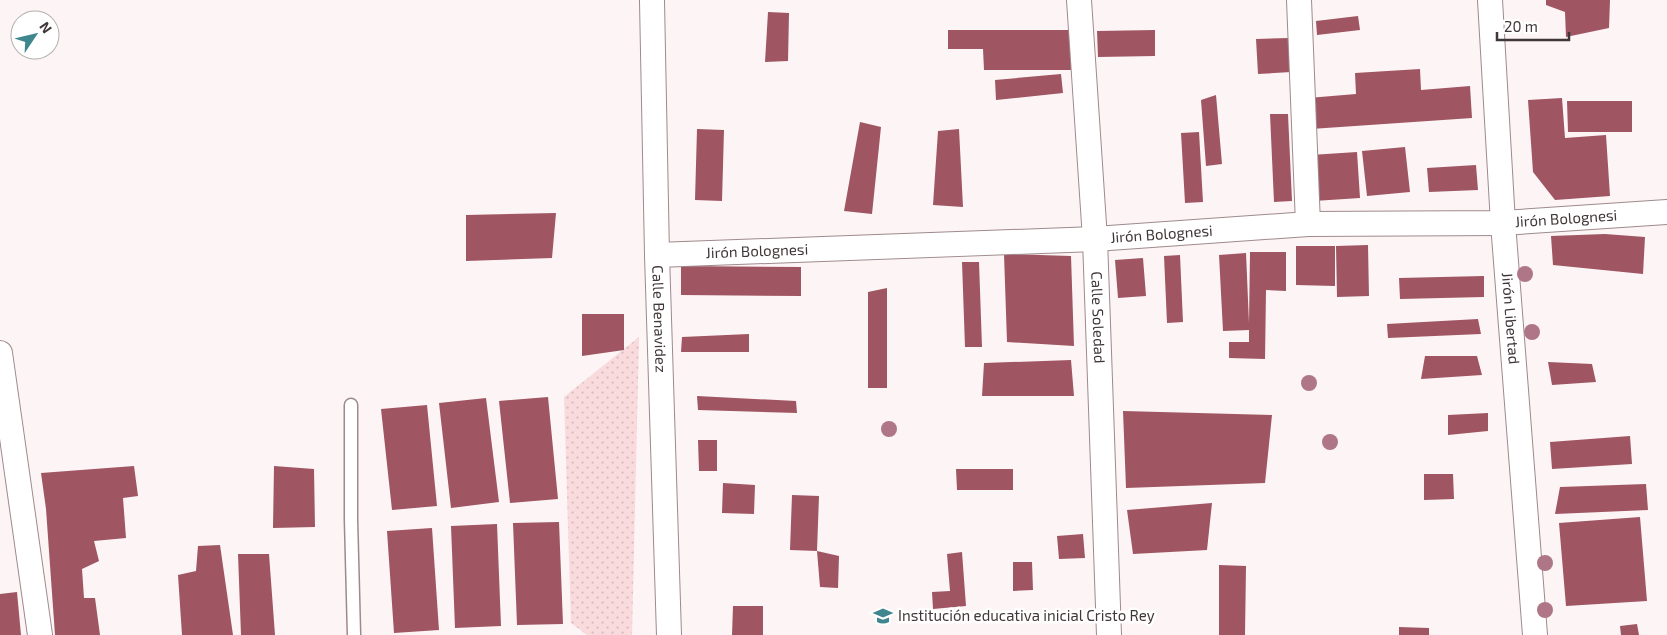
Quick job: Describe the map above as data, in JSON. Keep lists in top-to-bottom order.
{
  "streets": {
    "street": [
      "Jirón Bolognesi",
      "Calle Soledad",
      "Calle Benavidez",
      "Jirón Libertad"
    ]
  },
  "crossings": [
    ["Jirón Bolognesi", "Calle Soledad"],
    ["Jirón Bolognesi", "Calle Benavidez"],
    ["Jirón Bolognesi", "Jirón Libertad"]
  ],
  "places": {
    "school or university": ["Institución educativa inicial Cristo Rey"]
  },
  "scale_bar": "20 m",
  "north": "top right"
}
